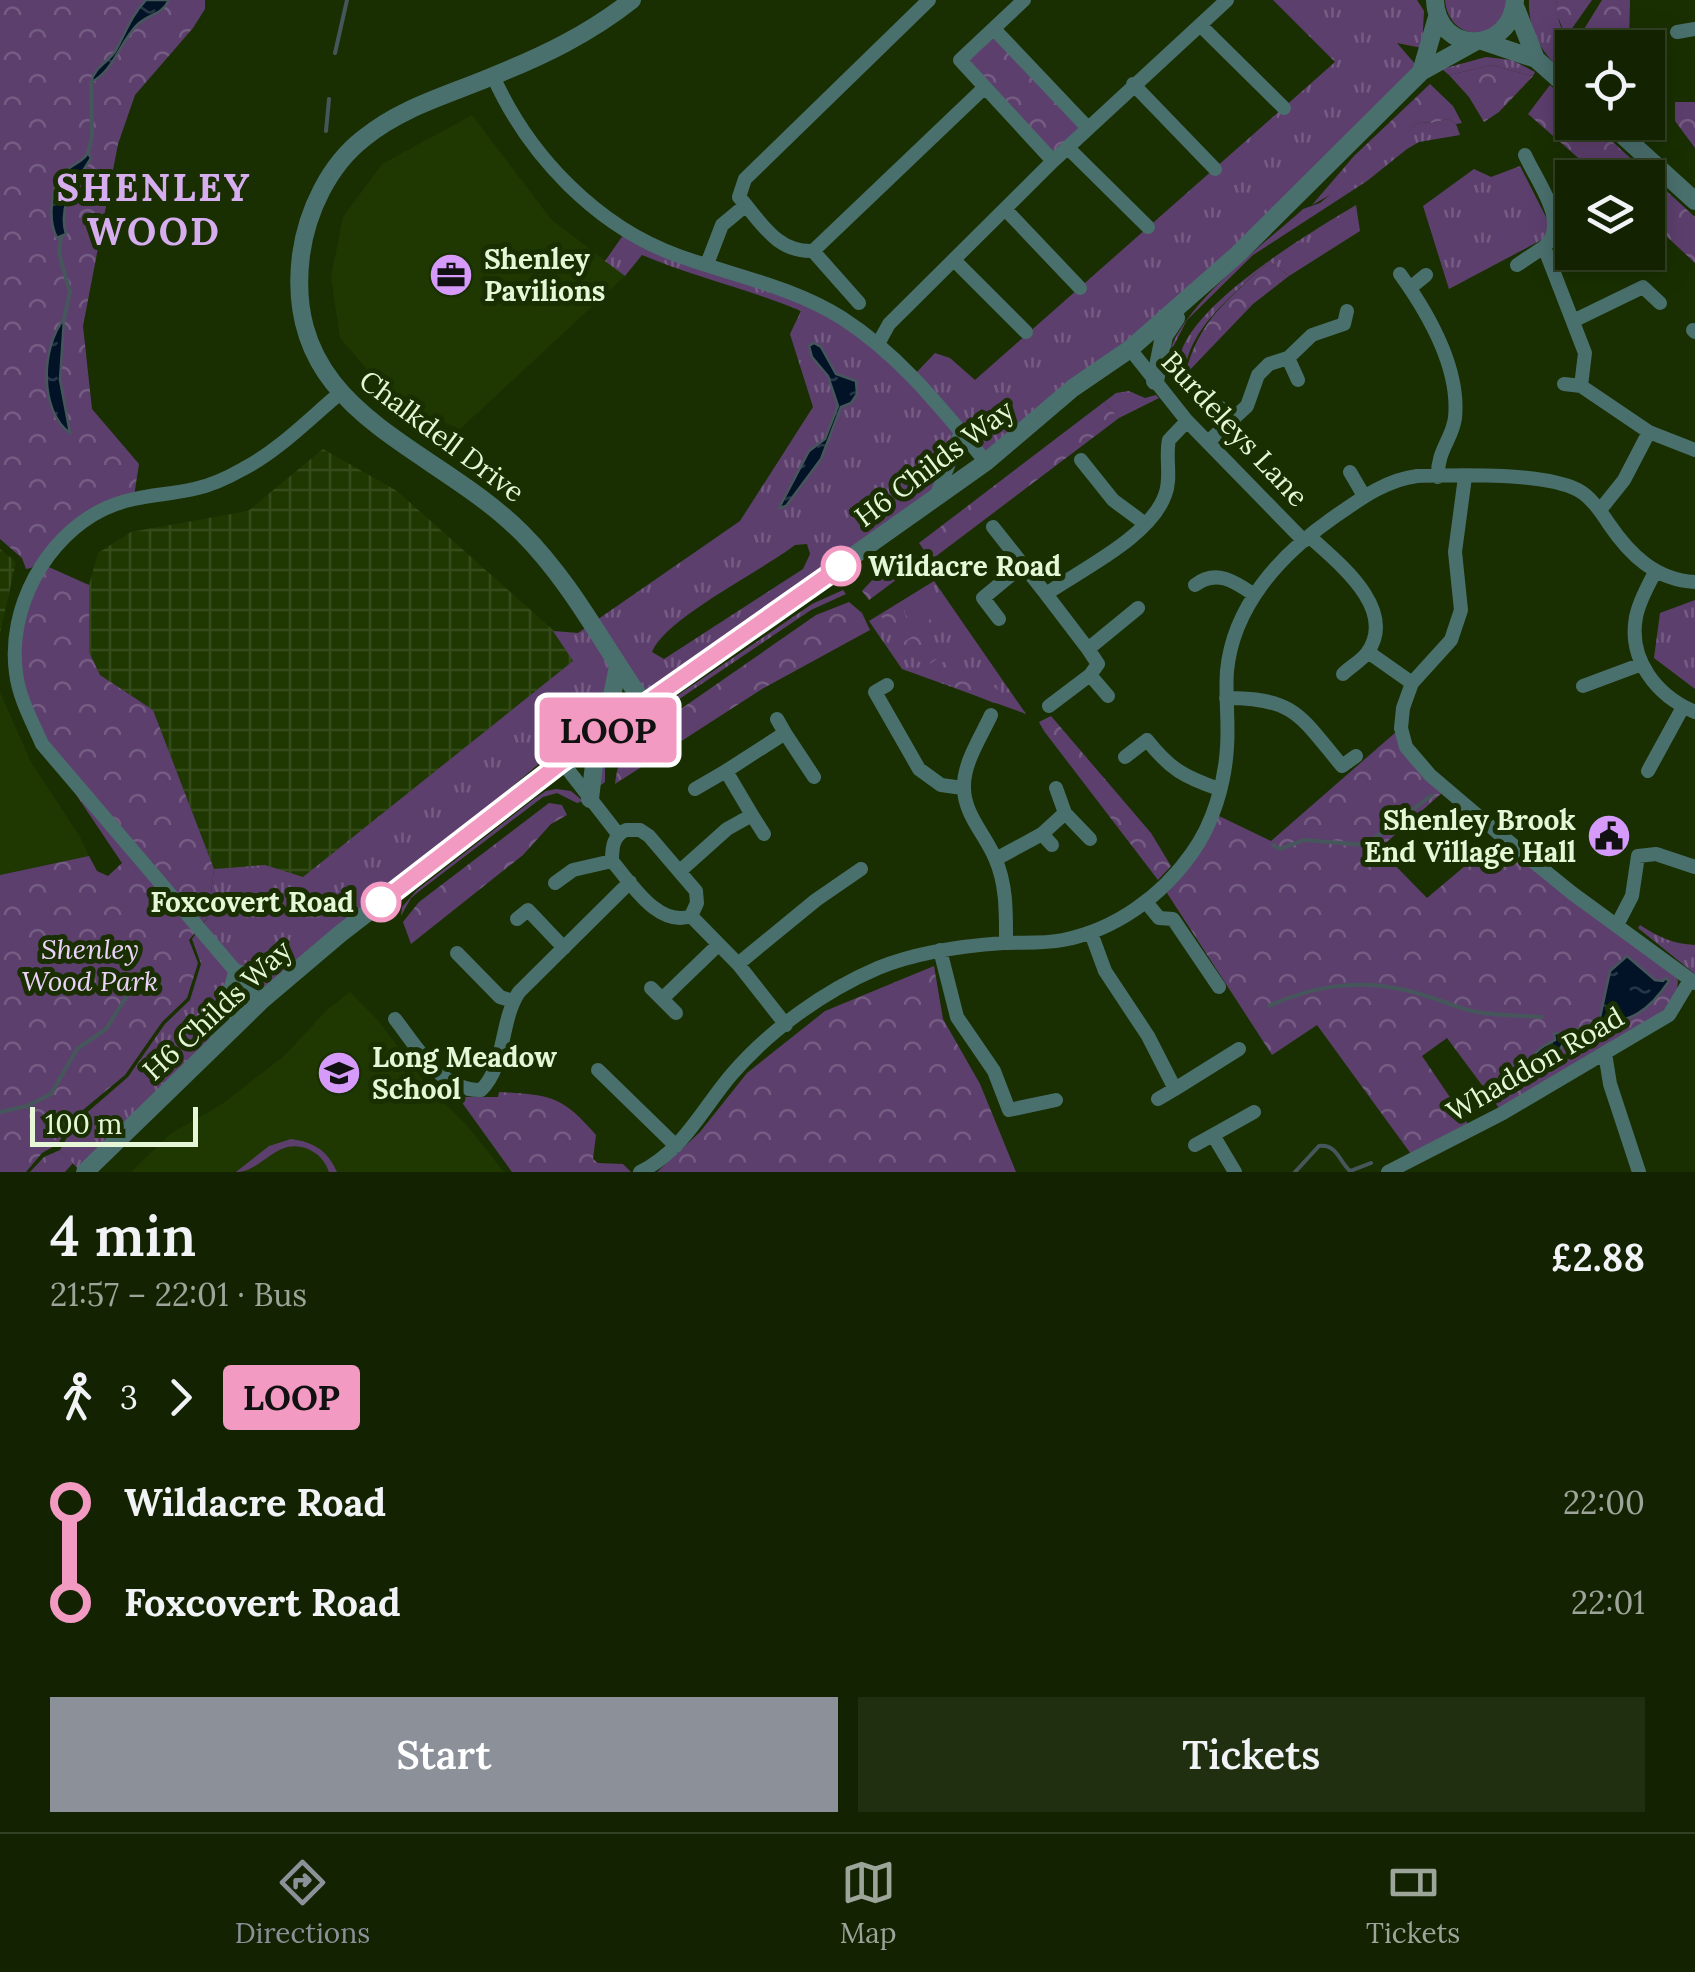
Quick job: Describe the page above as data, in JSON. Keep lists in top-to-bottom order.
{
  "streets": {
    "street": [
      "Burdeleys Lane",
      "Chalkdell Drive",
      "H6 Childs Way",
      "Whaddon Road"
    ]
  },
  "crossings": [
    ["Burdeleys Lane", "H6 Childs Way"],
    ["Chalkdell Drive", "H6 Childs Way"]
  ],
  "districts": ["SHENLEY WOOD"],
  "parks": ["Shenley Wood Park"],
  "places": {
    "office": ["Shenley Pavilions"],
    "other": ["Wildacre Road", "Foxcovert Road"],
    "public building": ["Shenley Brook End Village Hall"],
    "school or university": ["Long Meadow School"]
  },
  "lines": ["bus line LOOP"],
  "scale_bar": "100 m",
  "page": {
    "on_map": "LOOP",
    "scale": "100 m",
    "heading": ["4 min", "21:57 – 22:01 · Bus", "£2.88"],
    "legs": ["3", "LOOP"],
    "list": [
      {
        "name": "Wildacre Road",
        "value": "22:00"
      },
      {
        "name": "Foxcovert Road",
        "value": "22:01"
      }
    ],
    "buttons": ["Start", "Tickets"],
    "tabs": ["Directions", "Map", "Tickets"]
  }
}
